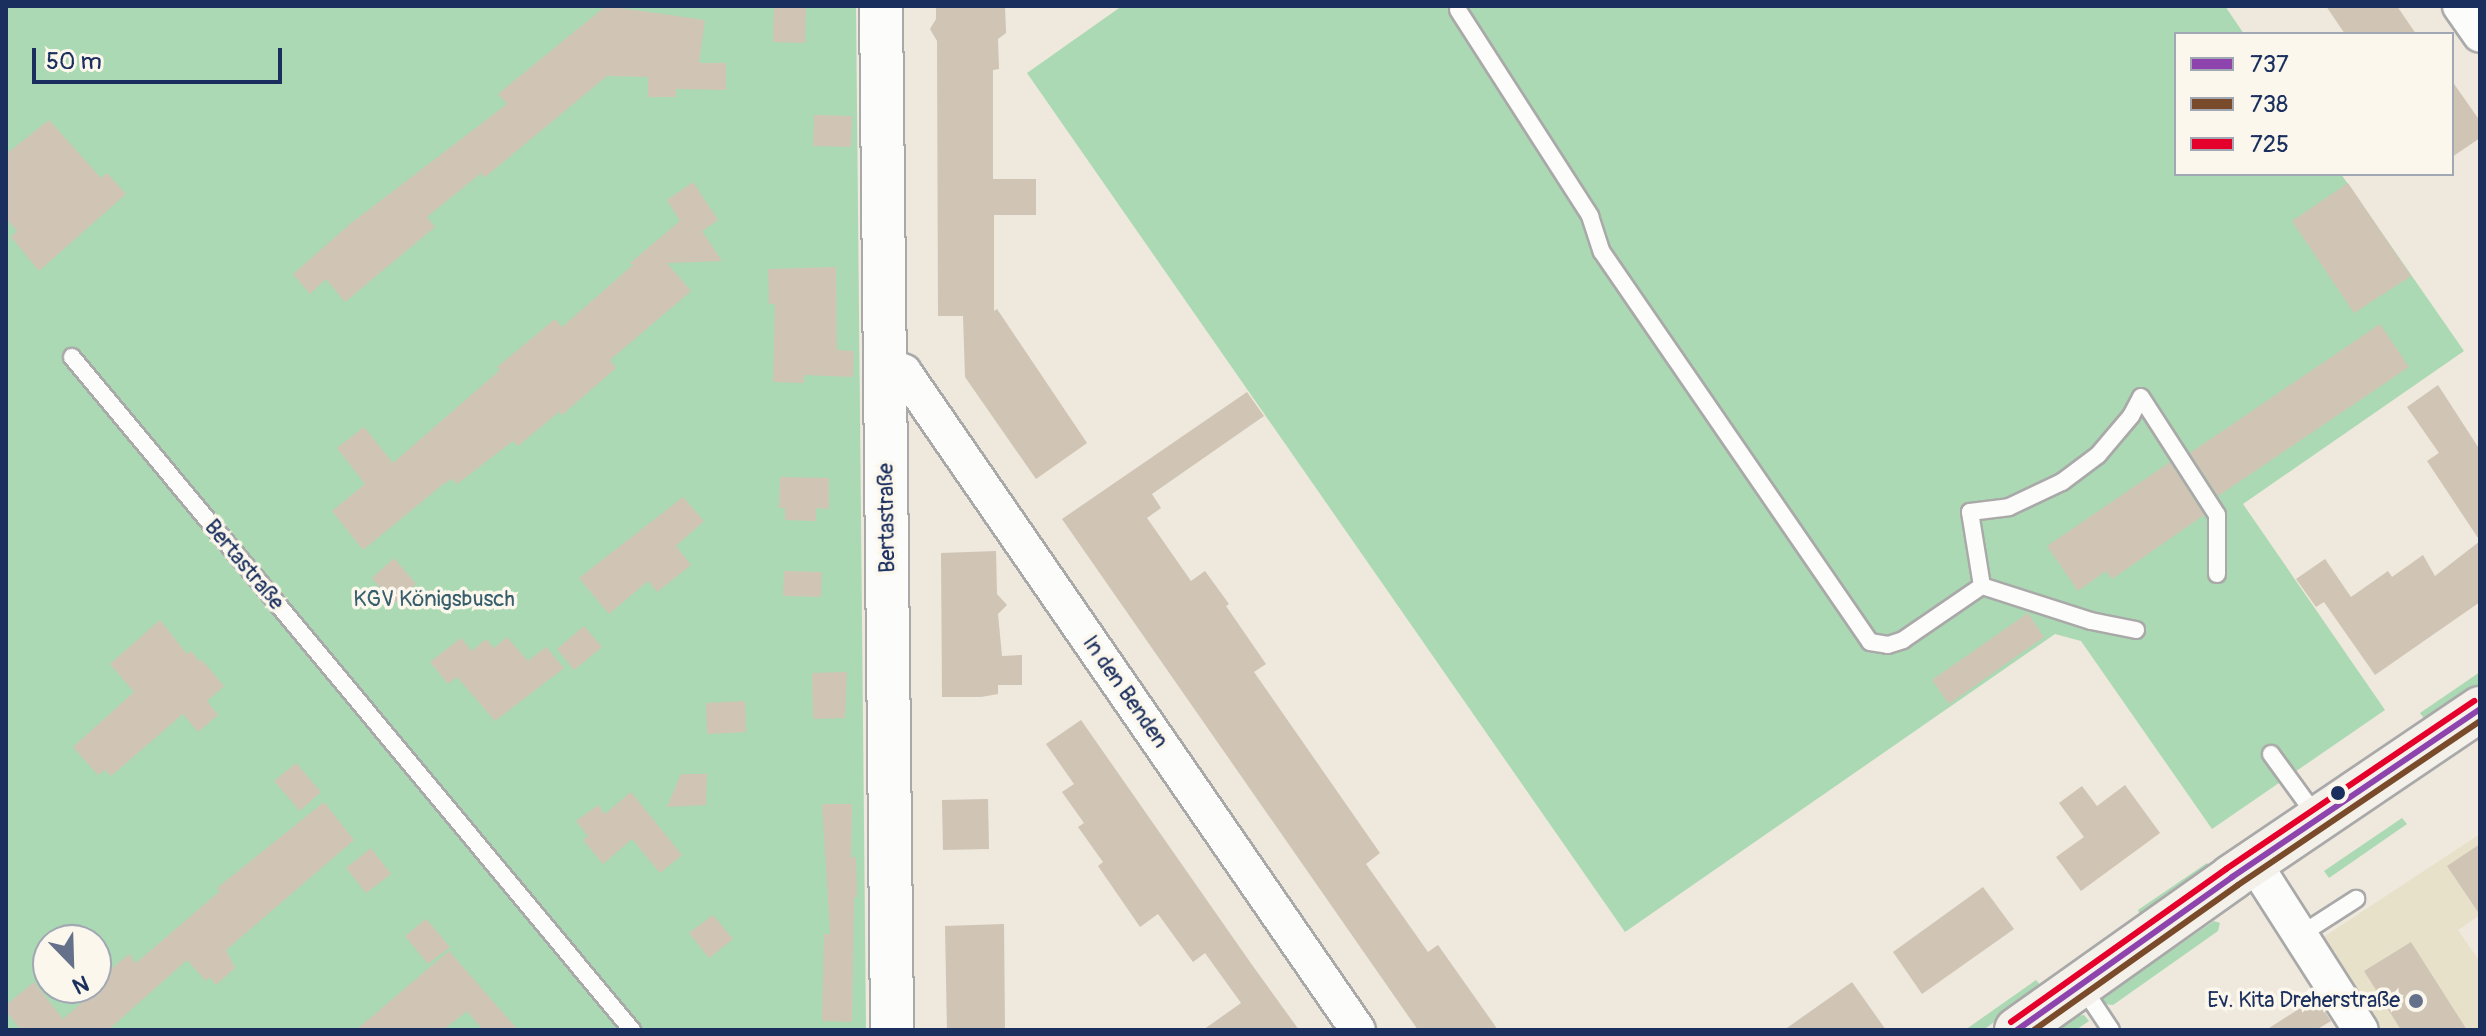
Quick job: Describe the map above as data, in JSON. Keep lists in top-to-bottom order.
{
  "streets": {
    "street": ["Bertastraße", "In den Benden"]
  },
  "crossings": [
    ["Bertastraße", "In den Benden"]
  ],
  "parks": ["KGV Königsbusch"],
  "places": ["Ev. Kita Dreherstraße"],
  "lines": ["transit line 725", "transit line 737", "transit line 738"],
  "legend": ["737", "738", "725"],
  "scale_bar": "50 m",
  "north": "bottom right"
}
